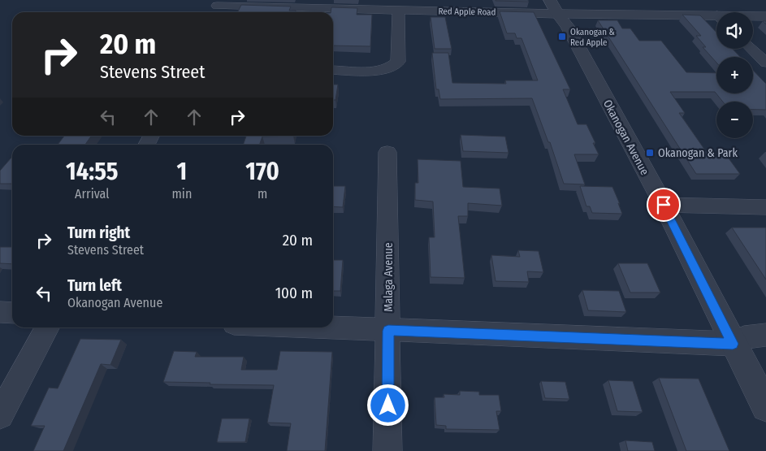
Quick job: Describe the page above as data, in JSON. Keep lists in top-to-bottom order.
{
  "streets": {
    "street": ["Red Apple Road", "Okanogan Avenue", "Malaga Avenue"]
  },
  "crossings": [
    ["Red Apple Road", "Okanogan Avenue"]
  ],
  "places": {
    "transit": ["Okanogan & Red Apple", "Okanogan & Park"]
  },
  "page": {
    "map_buttons": ["+", "−"],
    "turn": ["20 m", "Stevens Street"],
    "eta": [
      "14:55",
      "Arrival",
      "1",
      "min",
      "170",
      "m"
    ],
    "list": [
      {
        "name": "Turn right",
        "note": "Stevens Street",
        "value": "20 m"
      },
      {
        "name": "Turn left",
        "note": "Okanogan Avenue",
        "value": "100 m"
      }
    ]
  }
}
